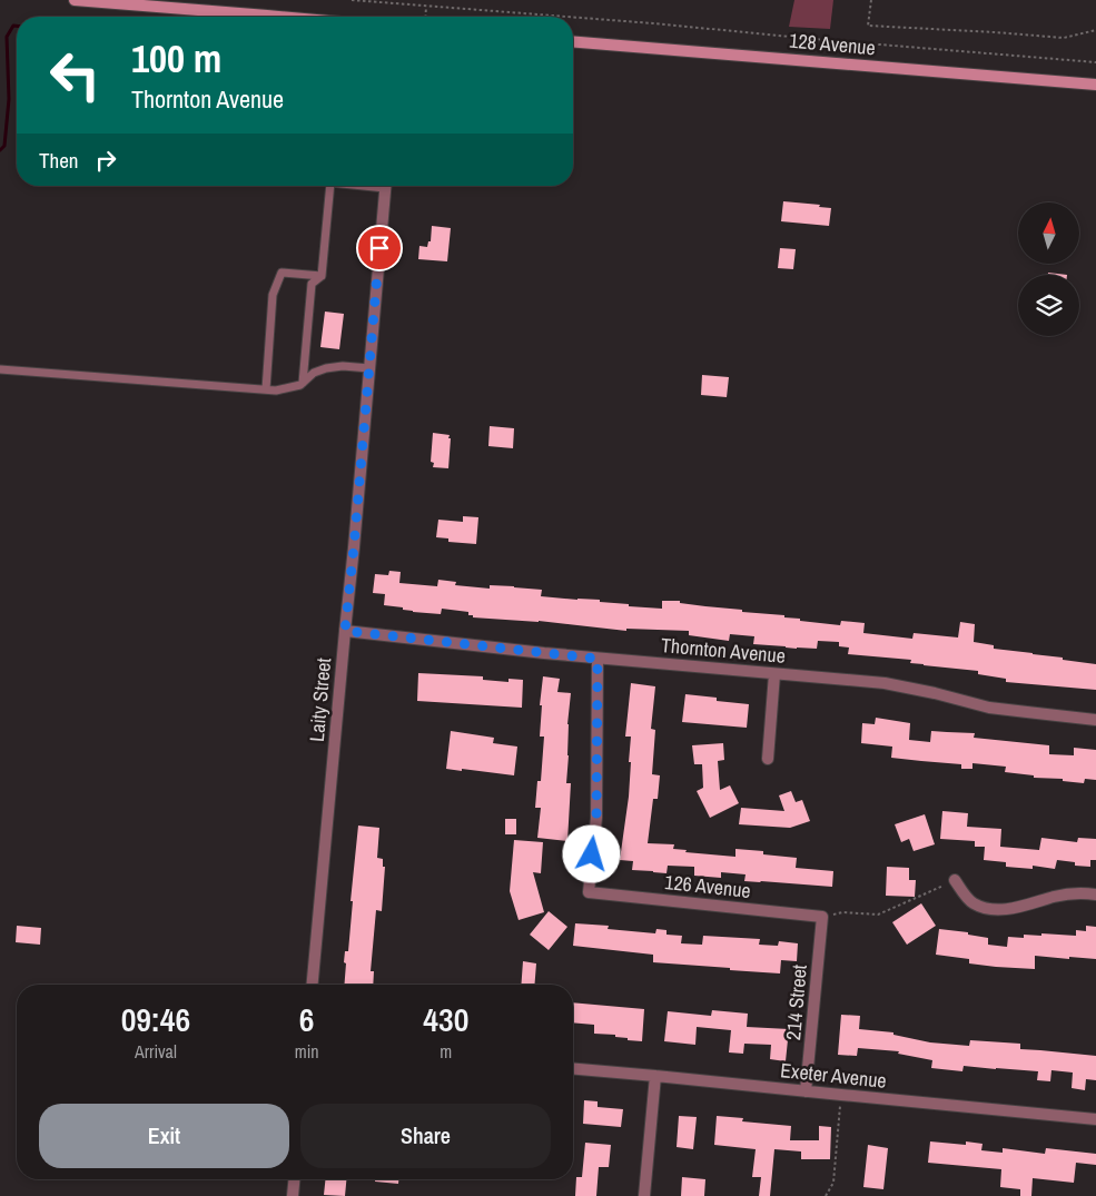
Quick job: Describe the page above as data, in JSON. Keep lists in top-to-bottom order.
{
  "streets": {
    "main road": ["128 Avenue"],
    "street": [
      "Thornton Avenue",
      "Laity Street",
      "126 Avenue",
      "214 Street",
      "Exeter Avenue"
    ]
  },
  "crossings": [
    ["Thornton Avenue", "Laity Street"],
    ["Thornton Avenue", "126 Avenue"],
    ["126 Avenue", "214 Street"],
    ["214 Street", "Exeter Avenue"]
  ],
  "north": "top",
  "page": {
    "turn": ["100 m", "Thornton Avenue"],
    "then": "Then",
    "eta": [
      "09:46",
      "Arrival",
      "6",
      "min",
      "430",
      "m"
    ],
    "buttons": ["Exit", "Share"]
  }
}
